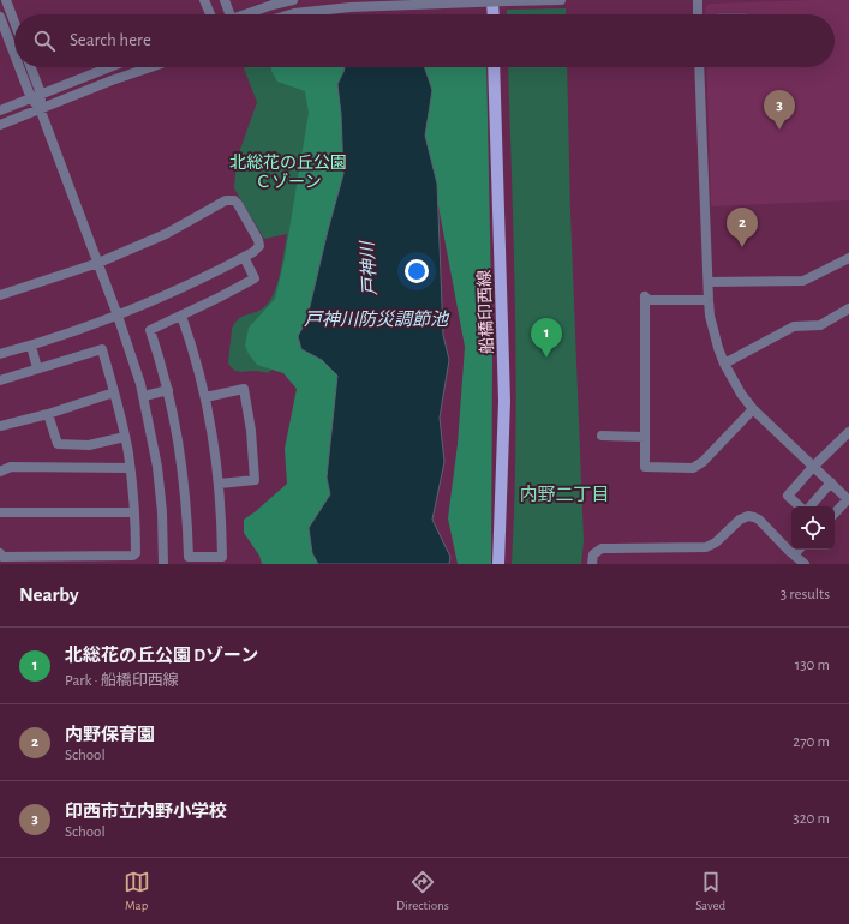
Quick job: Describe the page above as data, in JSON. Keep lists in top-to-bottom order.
{
  "streets": {
    "main road": ["船橋印西線"]
  },
  "districts": ["内野二丁目"],
  "water": ["戸神川", "戸神川防災調節池"],
  "parks": ["北総花の丘公園 Ｃゾーン"],
  "page": {
    "search": "Search here",
    "pins": ["3", "2", "1"],
    "heading": ["Nearby", "3 results"],
    "list": [
      {
        "mark": "1",
        "name": "北総花の丘公園 Dゾーン",
        "note": "Park · 船橋印西線",
        "value": "130 m"
      },
      {
        "mark": "2",
        "name": "内野保育園",
        "note": "School",
        "value": "270 m"
      },
      {
        "mark": "3",
        "name": "印西市立内野小学校",
        "note": "School",
        "value": "320 m"
      }
    ],
    "nav": ["Map", "Directions", "Saved"]
  }
}
